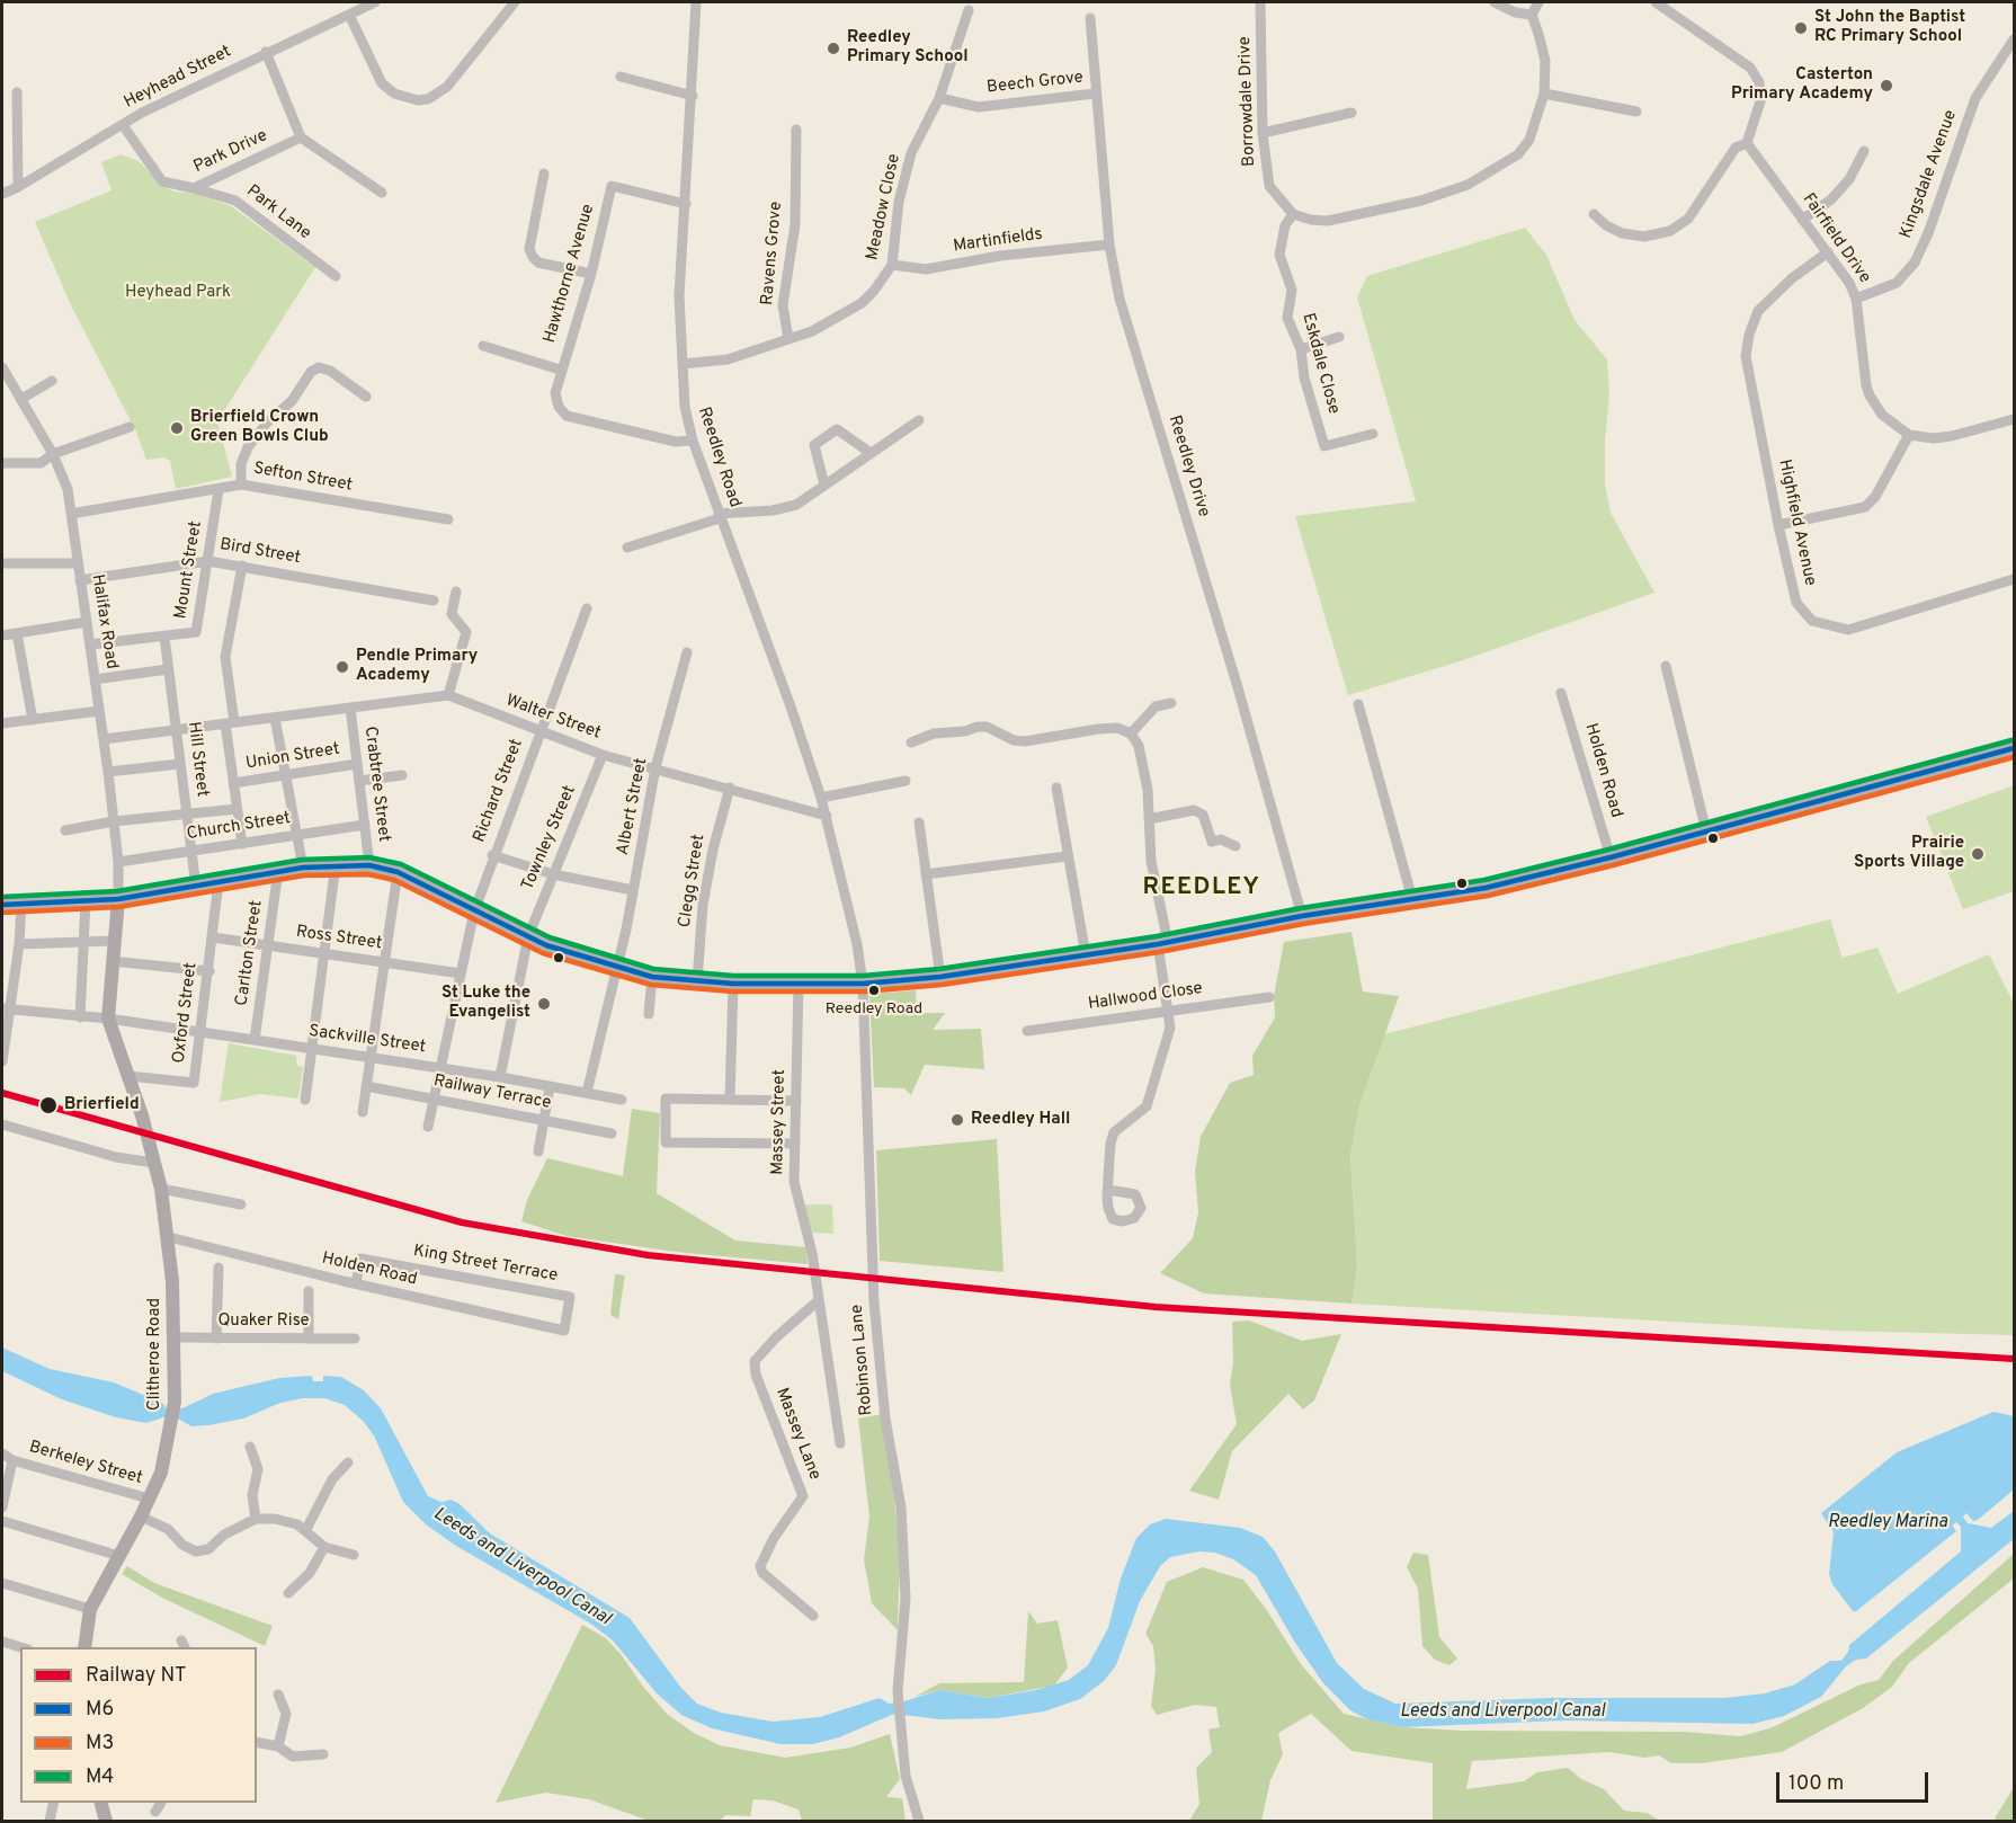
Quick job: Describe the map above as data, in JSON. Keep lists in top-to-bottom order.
{
  "streets": {
    "main road": ["Clitheroe Road"],
    "street": [
      "Heyhead Street",
      "Beech Grove",
      "Borrowdale Drive",
      "Park Drive",
      "Kingsdale Avenue",
      "Meadow Close",
      "Park Lane",
      "Fairfield Drive",
      "Martinfields",
      "Ravens Grove",
      "Hawthorne Avenue",
      "Eskdale Close",
      "Reedley Road",
      "Reedley Drive",
      "Sefton Street",
      "Highfield Avenue",
      "Bird Street",
      "Mount Street",
      "Halifax Road",
      "Walter Street",
      "Union Street",
      "Hill Street",
      "Holden Road",
      "Crabtree Street",
      "Richard Street",
      "Albert Street",
      "Church Street",
      "Townley Street",
      "Clegg Street",
      "Ross Street",
      "Carlton Street",
      "Hallwood Close",
      "Oxford Street",
      "Sackville Street",
      "Railway Terrace",
      "Massey Street",
      "King Street Terrace",
      "Quaker Rise",
      "Robinson Lane",
      "Massey Lane",
      "Berkeley Street"
    ]
  },
  "crossings": [
    ["Heyhead Street", "Park Drive"],
    ["Beech Grove", "Meadow Close"],
    ["Beech Grove", "Reedley Drive"],
    ["Borrowdale Drive", "Eskdale Close"],
    ["Park Drive", "Park Lane"],
    ["Kingsdale Avenue", "Fairfield Drive"],
    ["Meadow Close", "Martinfields"],
    ["Meadow Close", "Ravens Grove"],
    ["Meadow Close", "Reedley Road"],
    ["Fairfield Drive", "Highfield Avenue"],
    ["Martinfields", "Reedley Drive"],
    ["Hawthorne Avenue", "Reedley Road"],
    ["Reedley Road", "Walter Street"],
    ["Reedley Road", "Robinson Lane"],
    ["Sefton Street", "Mount Street"],
    ["Sefton Street", "Halifax Road"],
    ["Bird Street", "Mount Street"],
    ["Bird Street", "Halifax Road"],
    ["Mount Street", "Halifax Road"],
    ["Mount Street", "Hill Street"],
    ["Halifax Road", "Walter Street"],
    ["Halifax Road", "Church Street"],
    ["Walter Street", "Hill Street"],
    ["Walter Street", "Crabtree Street"],
    ["Walter Street", "Richard Street"],
    ["Walter Street", "Albert Street"],
    ["Walter Street", "Townley Street"],
    ["Walter Street", "Clegg Street"],
    ["Union Street", "Crabtree Street"],
    ["Hill Street", "Church Street"],
    ["Holden Road", "King Street Terrace"],
    ["Holden Road", "Clitheroe Road"],
    ["Crabtree Street", "Church Street"],
    ["Richard Street", "Ross Street"],
    ["Richard Street", "Sackville Street"],
    ["Richard Street", "Railway Terrace"],
    ["Albert Street", "Sackville Street"],
    ["Townley Street", "Sackville Street"],
    ["Ross Street", "Carlton Street"],
    ["Ross Street", "Oxford Street"],
    ["Carlton Street", "Sackville Street"],
    ["Oxford Street", "Sackville Street"],
    ["Oxford Street", "Clitheroe Road"],
    ["Sackville Street", "Clitheroe Road"],
    ["Massey Street", "Massey Lane"],
    ["Quaker Rise", "Clitheroe Road"],
    ["Clitheroe Road", "Berkeley Street"]
  ],
  "districts": ["REEDLEY"],
  "water": ["Reedley Marina", "Leeds and Liverpool Canal"],
  "parks": ["Heyhead Park"],
  "places": [
    "St John the Baptist RC Primary School",
    "Reedley Primary School",
    "Casterton Primary Academy",
    "Brierfield Crown Green Bowls Club",
    "Pendle Primary Academy",
    "Prairie Sports Village",
    "Reedley Road",
    "St Luke the Evangelist",
    "Brierfield",
    "Reedley Hall"
  ],
  "lines": [
    "transit line M4",
    "transit line M6",
    "transit line M3",
    "rail line NT"
  ],
  "legend": [
    "Railway NT",
    "M6",
    "M3",
    "M4"
  ],
  "scale_bar": "100 m"
}
